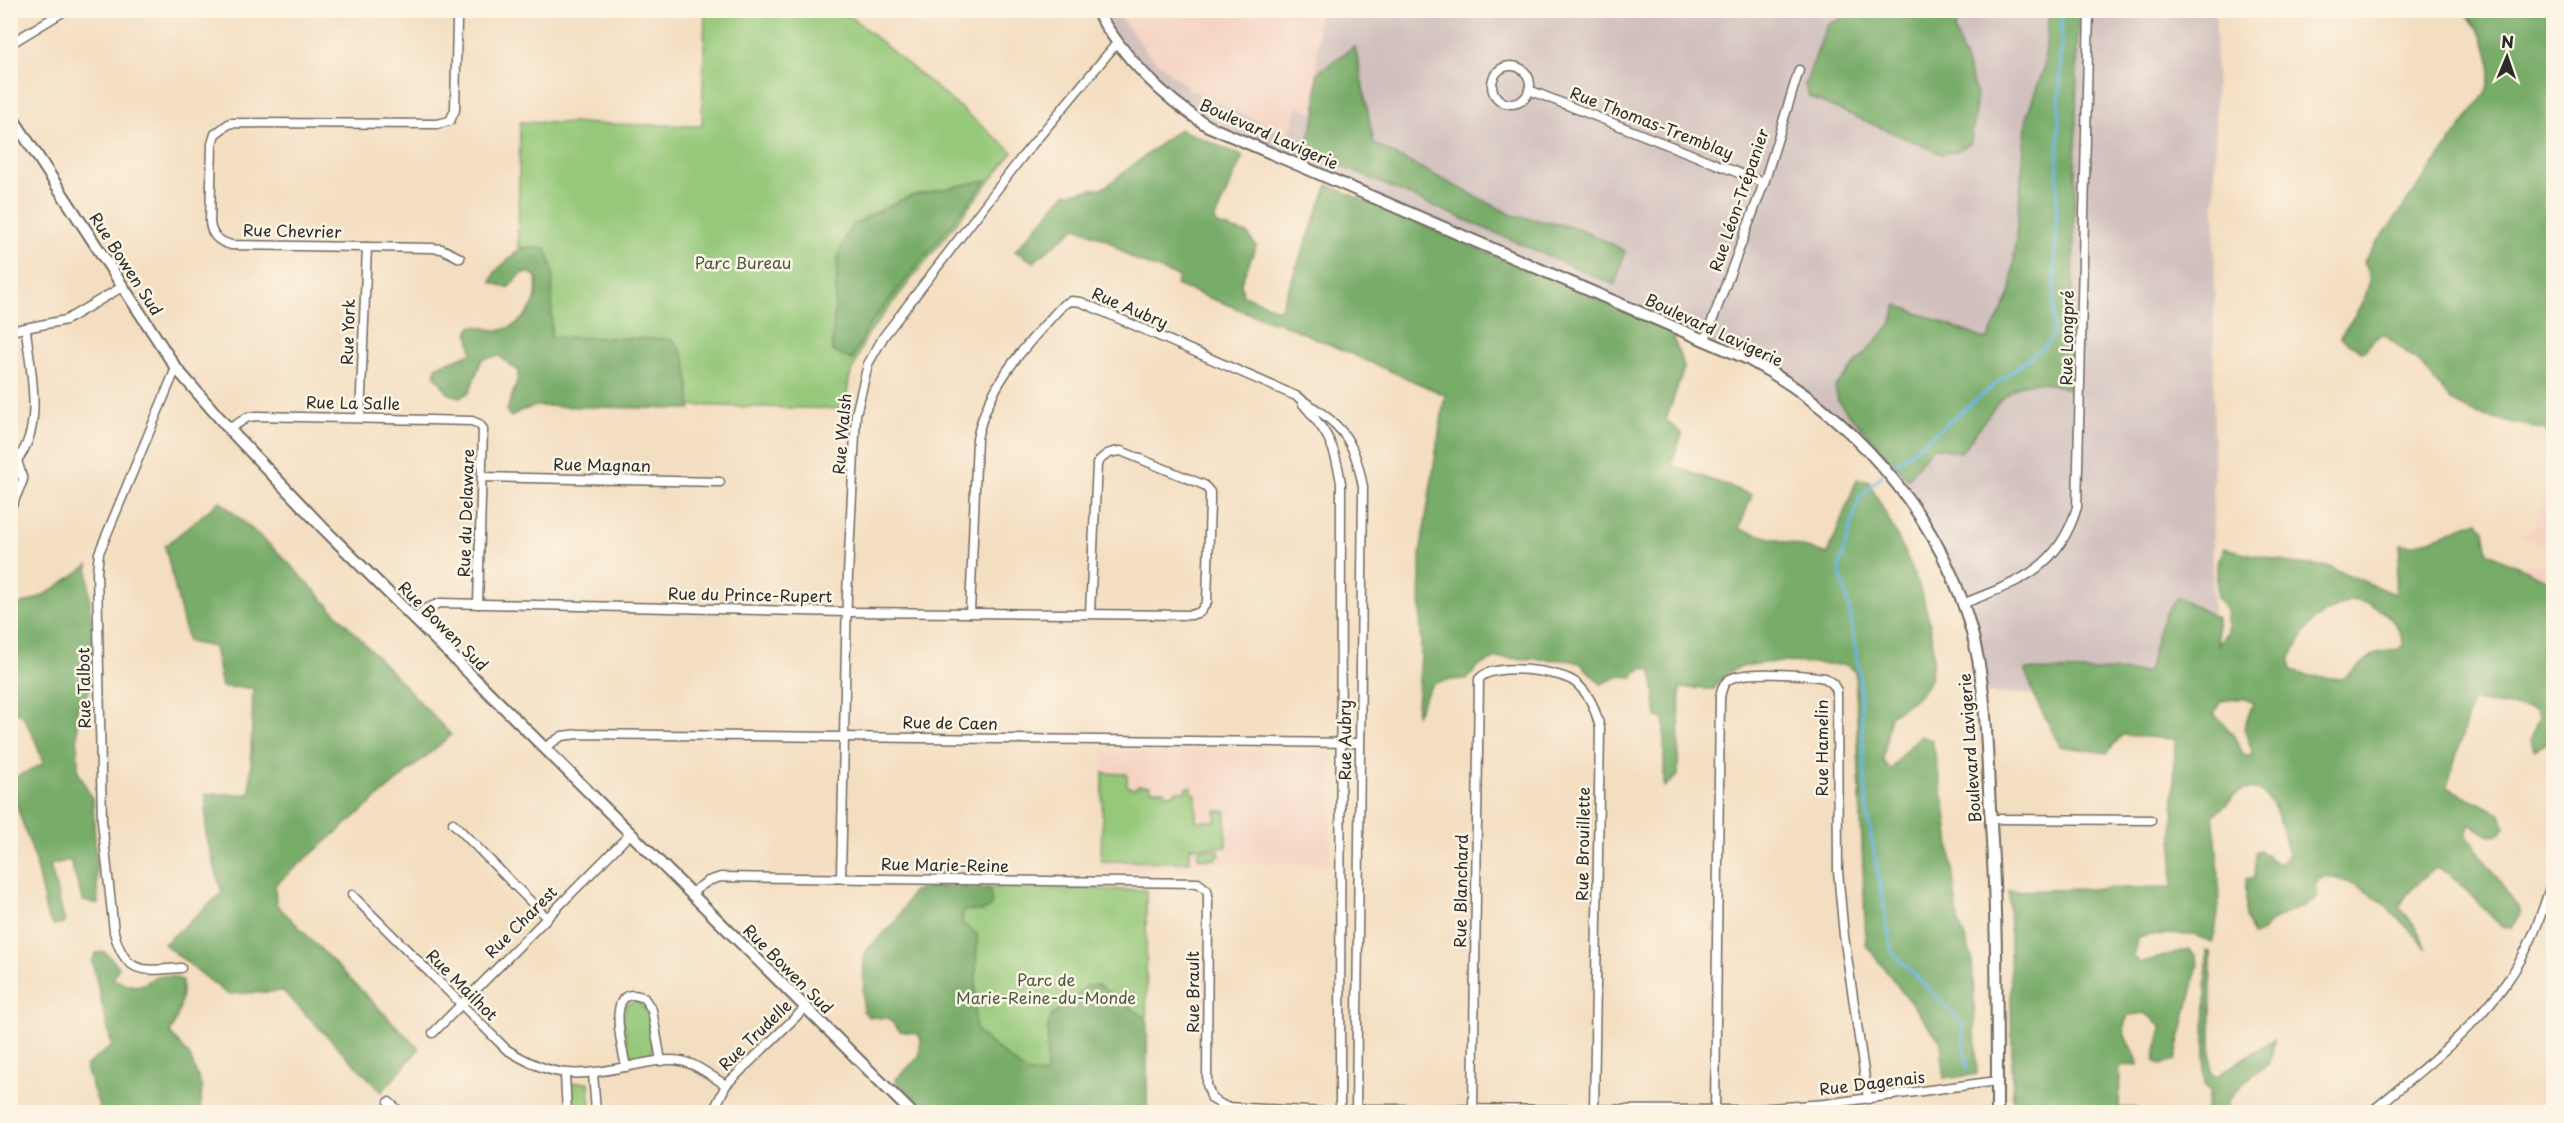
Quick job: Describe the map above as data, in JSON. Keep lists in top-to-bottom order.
{
  "streets": {
    "street": [
      "Rue Thomas-Tremblay",
      "Boulevard Lavigerie",
      "Rue Léon-Trépanier",
      "Rue Chevrier",
      "Rue Bowen Sud",
      "Rue Aubry",
      "Rue York",
      "Rue Longpré",
      "Rue La Salle",
      "Rue Walsh",
      "Rue Magnan",
      "Rue du Delaware",
      "Rue du Prince-Rupert",
      "Rue Talbot",
      "Rue de Caen",
      "Rue Hamelin",
      "Rue Brouillette",
      "Rue Marie-Reine",
      "Rue Blanchard",
      "Rue Charest",
      "Rue Mailhot",
      "Rue Brault",
      "Rue Trudelle",
      "Rue Dagenais"
    ]
  },
  "crossings": [
    ["Rue Thomas-Tremblay", "Rue Léon-Trépanier"],
    ["Boulevard Lavigerie", "Rue Léon-Trépanier"],
    ["Boulevard Lavigerie", "Rue Longpré"],
    ["Boulevard Lavigerie", "Rue Walsh"],
    ["Boulevard Lavigerie", "Rue Dagenais"],
    ["Rue Chevrier", "Rue York"],
    ["Rue Bowen Sud", "Rue La Salle"],
    ["Rue Bowen Sud", "Rue du Prince-Rupert"],
    ["Rue Bowen Sud", "Rue Talbot"],
    ["Rue Bowen Sud", "Rue de Caen"],
    ["Rue Bowen Sud", "Rue Marie-Reine"],
    ["Rue Bowen Sud", "Rue Charest"],
    ["Rue Bowen Sud", "Rue Trudelle"],
    ["Rue Aubry", "Rue du Prince-Rupert"],
    ["Rue Aubry", "Rue de Caen"],
    ["Rue Aubry", "Rue Dagenais"],
    ["Rue York", "Rue La Salle"],
    ["Rue La Salle", "Rue du Delaware"],
    ["Rue Walsh", "Rue du Prince-Rupert"],
    ["Rue Walsh", "Rue de Caen"],
    ["Rue Walsh", "Rue Marie-Reine"],
    ["Rue Magnan", "Rue du Delaware"],
    ["Rue du Delaware", "Rue du Prince-Rupert"],
    ["Rue Hamelin", "Rue Dagenais"],
    ["Rue Brouillette", "Rue Blanchard"],
    ["Rue Brouillette", "Rue Dagenais"],
    ["Rue Marie-Reine", "Rue Brault"],
    ["Rue Blanchard", "Rue Dagenais"],
    ["Rue Charest", "Rue Mailhot"],
    ["Rue Mailhot", "Rue Trudelle"],
    ["Rue Brault", "Rue Dagenais"]
  ],
  "parks": ["Parc Bureau", "Parc de Marie-Reine-du-Monde"],
  "north": "top"
}
